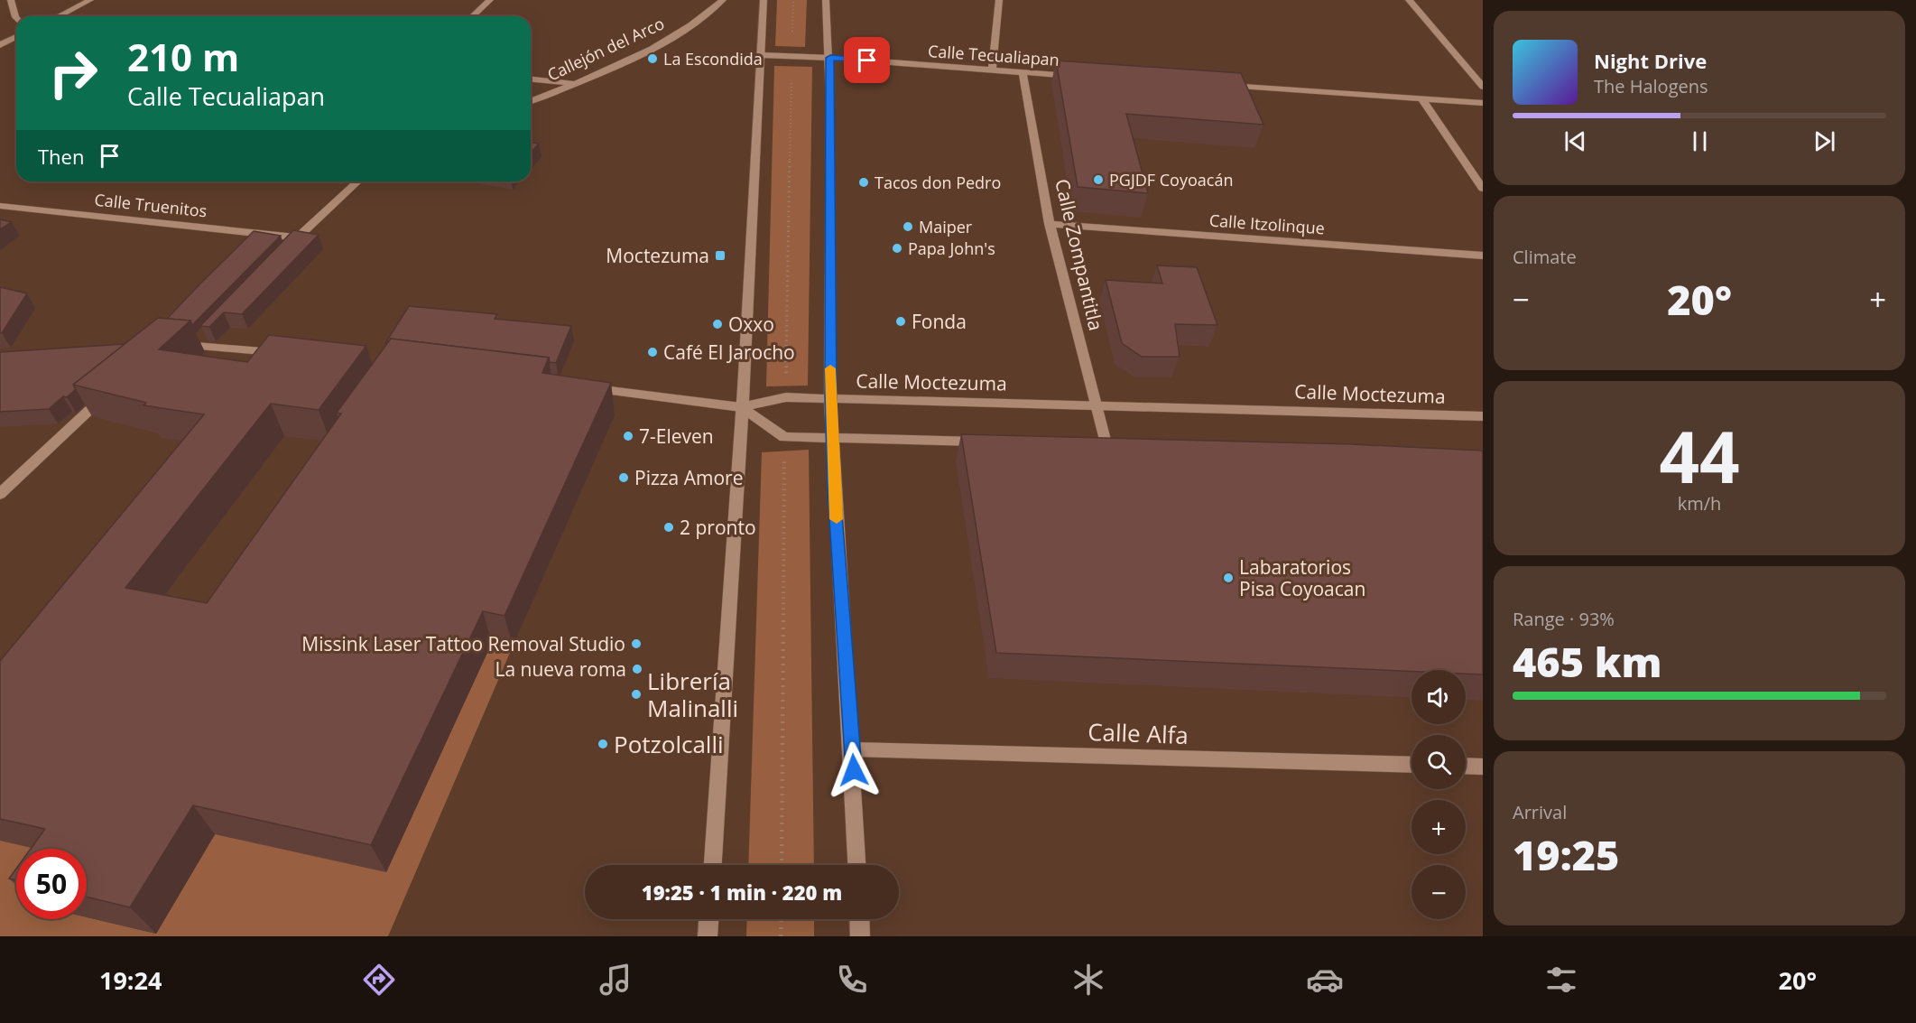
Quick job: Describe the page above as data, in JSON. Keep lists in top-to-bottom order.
{
  "streets": {
    "street": [
      "Callejón del Arco",
      "Calle Tecualiapan",
      "Calle Truenitos",
      "Calle Itzolinque",
      "Calle Zompantitla",
      "Calle Moctezuma",
      "Calle Alfa"
    ]
  },
  "crossings": [
    ["Calle Tecualiapan", "Calle Zompantitla"],
    ["Calle Itzolinque", "Calle Zompantitla"],
    ["Calle Zompantitla", "Calle Moctezuma"]
  ],
  "places": {
    "other": [
      "La Escondida",
      "PGJDF Coyoacán",
      "Tacos don Pedro",
      "Maiper",
      "Papa John's",
      "Fonda",
      "Oxxo",
      "Café El Jarocho",
      "7-Eleven",
      "Pizza Amore",
      "2 pronto",
      "Labaratorios Pisa Coyoacan",
      "Missink Laser Tattoo Removal Studio",
      "La nueva roma",
      "Librería Malinalli",
      "Potzolcalli"
    ],
    "transit": ["Moctezuma"]
  },
  "page": {
    "turn": ["210 m", "Calle Tecualiapan"],
    "song": ["Night Drive", "The Halogens"],
    "then": "Then",
    "tile": [
      "Climate",
      ["44", "km/h"],
      ["Range · 93%", "465 km"],
      ["Arrival", "19:25"]
    ],
    "heat": ["−", "20°", "+"],
    "map_buttons": ["+", "−"],
    "limit": "50",
    "trip": "19:25 · 1 min · 220 m",
    "tabs": ["19:24", "20°"]
  }
}
